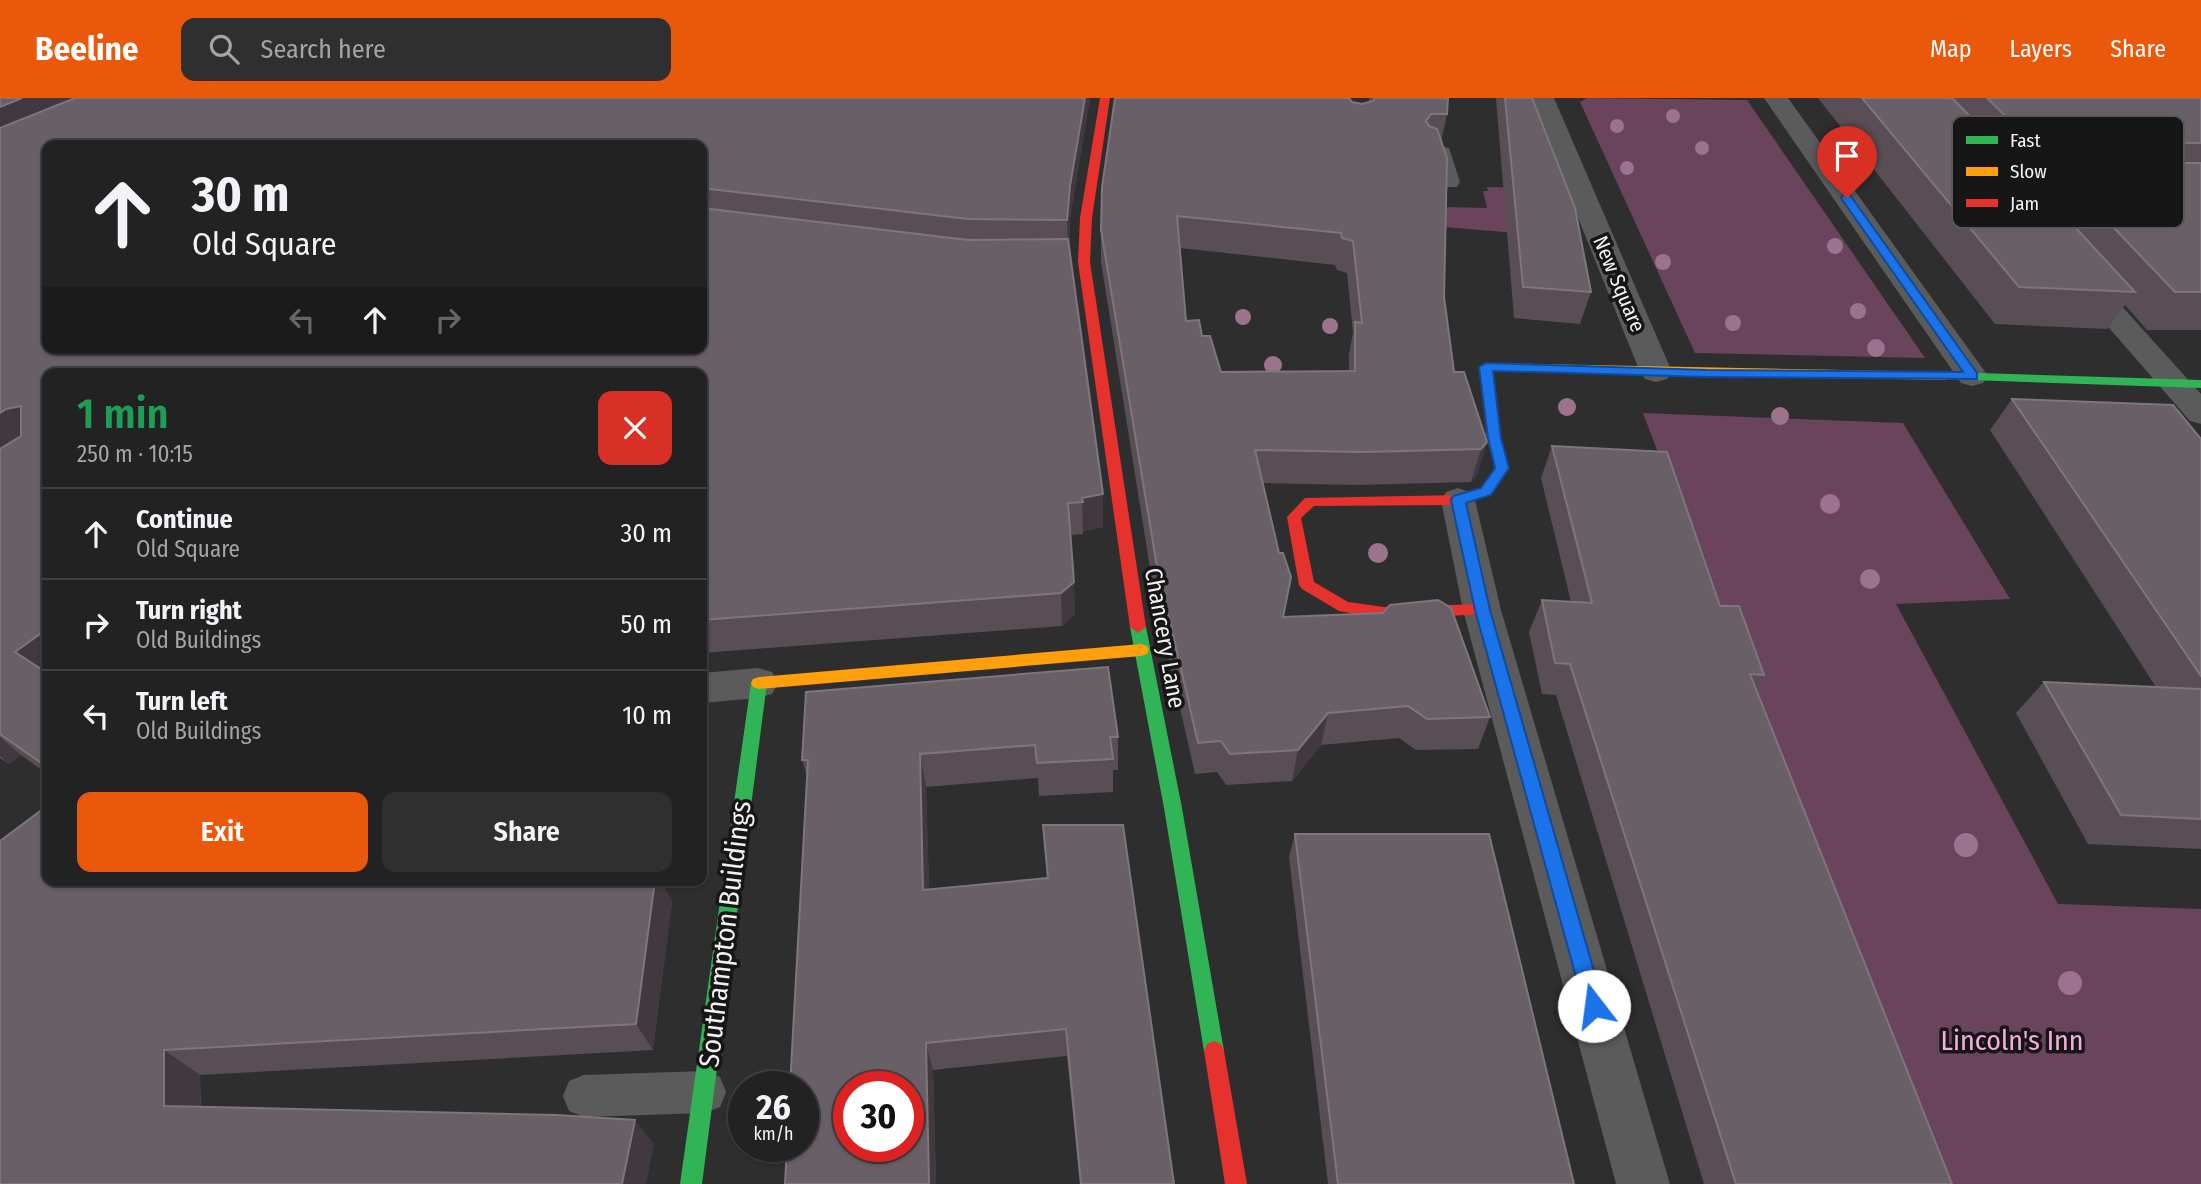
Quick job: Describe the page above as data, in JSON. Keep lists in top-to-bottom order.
{
  "streets": {
    "street": ["New Square", "Chancery Lane", "Southampton Buildings"]
  },
  "parks": ["Lincoln's Inn"],
  "legend": ["Fast", "Slow", "Jam"],
  "page": {
    "header": "Beeline",
    "search": "Search here",
    "nav": ["Map", "Layers", "Share"],
    "turn": ["30 m", "Old Square"],
    "heading": ["1 min", "250 m · 10:15"],
    "list": [
      {
        "name": "Continue",
        "note": "Old Square",
        "value": "30 m"
      },
      {
        "name": "Turn right",
        "note": "Old Buildings",
        "value": "50 m"
      },
      {
        "name": "Turn left",
        "note": "Old Buildings",
        "value": "10 m"
      }
    ],
    "buttons": ["Exit", "Share"],
    "speed": "26 km/h",
    "limit": "30"
  }
}
